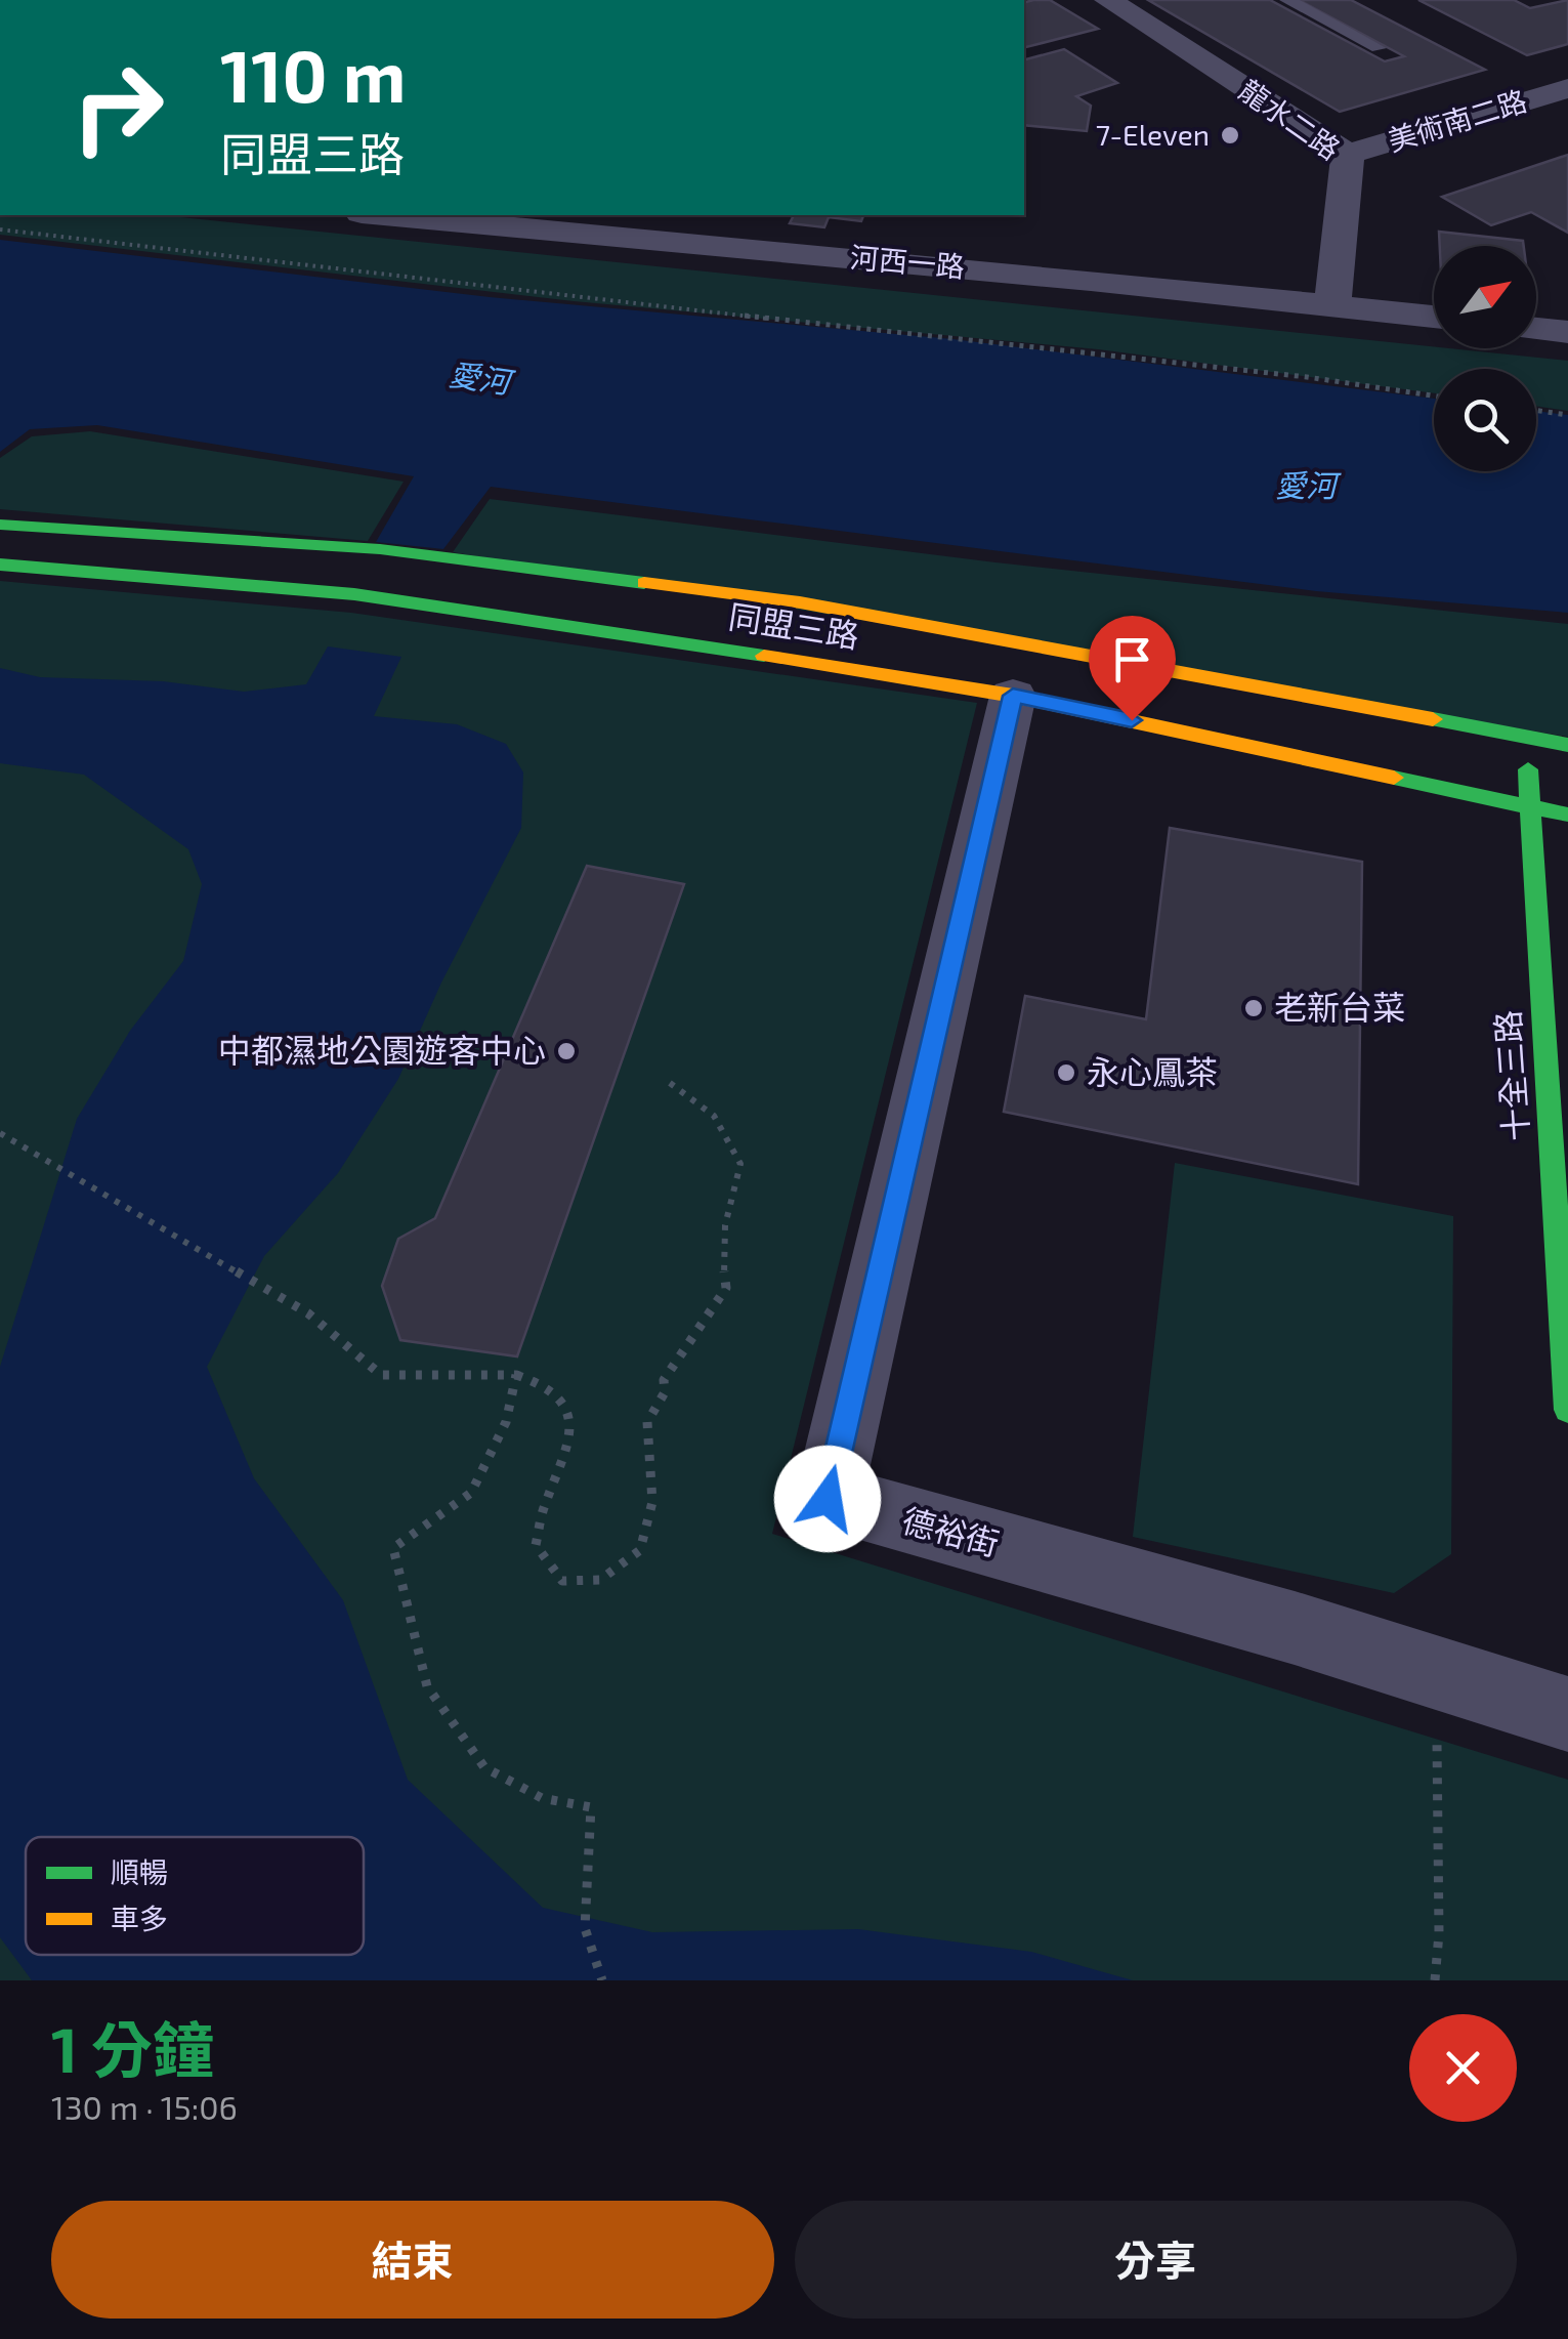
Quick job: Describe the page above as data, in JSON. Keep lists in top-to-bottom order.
{
  "streets": {
    "street": [
      "龍水二路",
      "美術南二路",
      "河西一路",
      "同盟三路",
      "十全三路",
      "德裕街"
    ]
  },
  "crossings": [
    ["龍水二路", "美術南二路"],
    ["龍水二路", "河西一路"],
    ["同盟三路", "十全三路"],
    ["同盟三路", "德裕街"]
  ],
  "water": ["愛河"],
  "places": [
    "7-Eleven",
    "老新台菜",
    "中都濕地公園遊客中心",
    "永心鳳茶"
  ],
  "legend": ["順暢", "車多"],
  "north": "top right",
  "page": {
    "turn": ["110 m", "同盟三路"],
    "heading": ["1 分鐘", "130 m · 15:06"],
    "buttons": ["結束", "分享"]
  }
}
